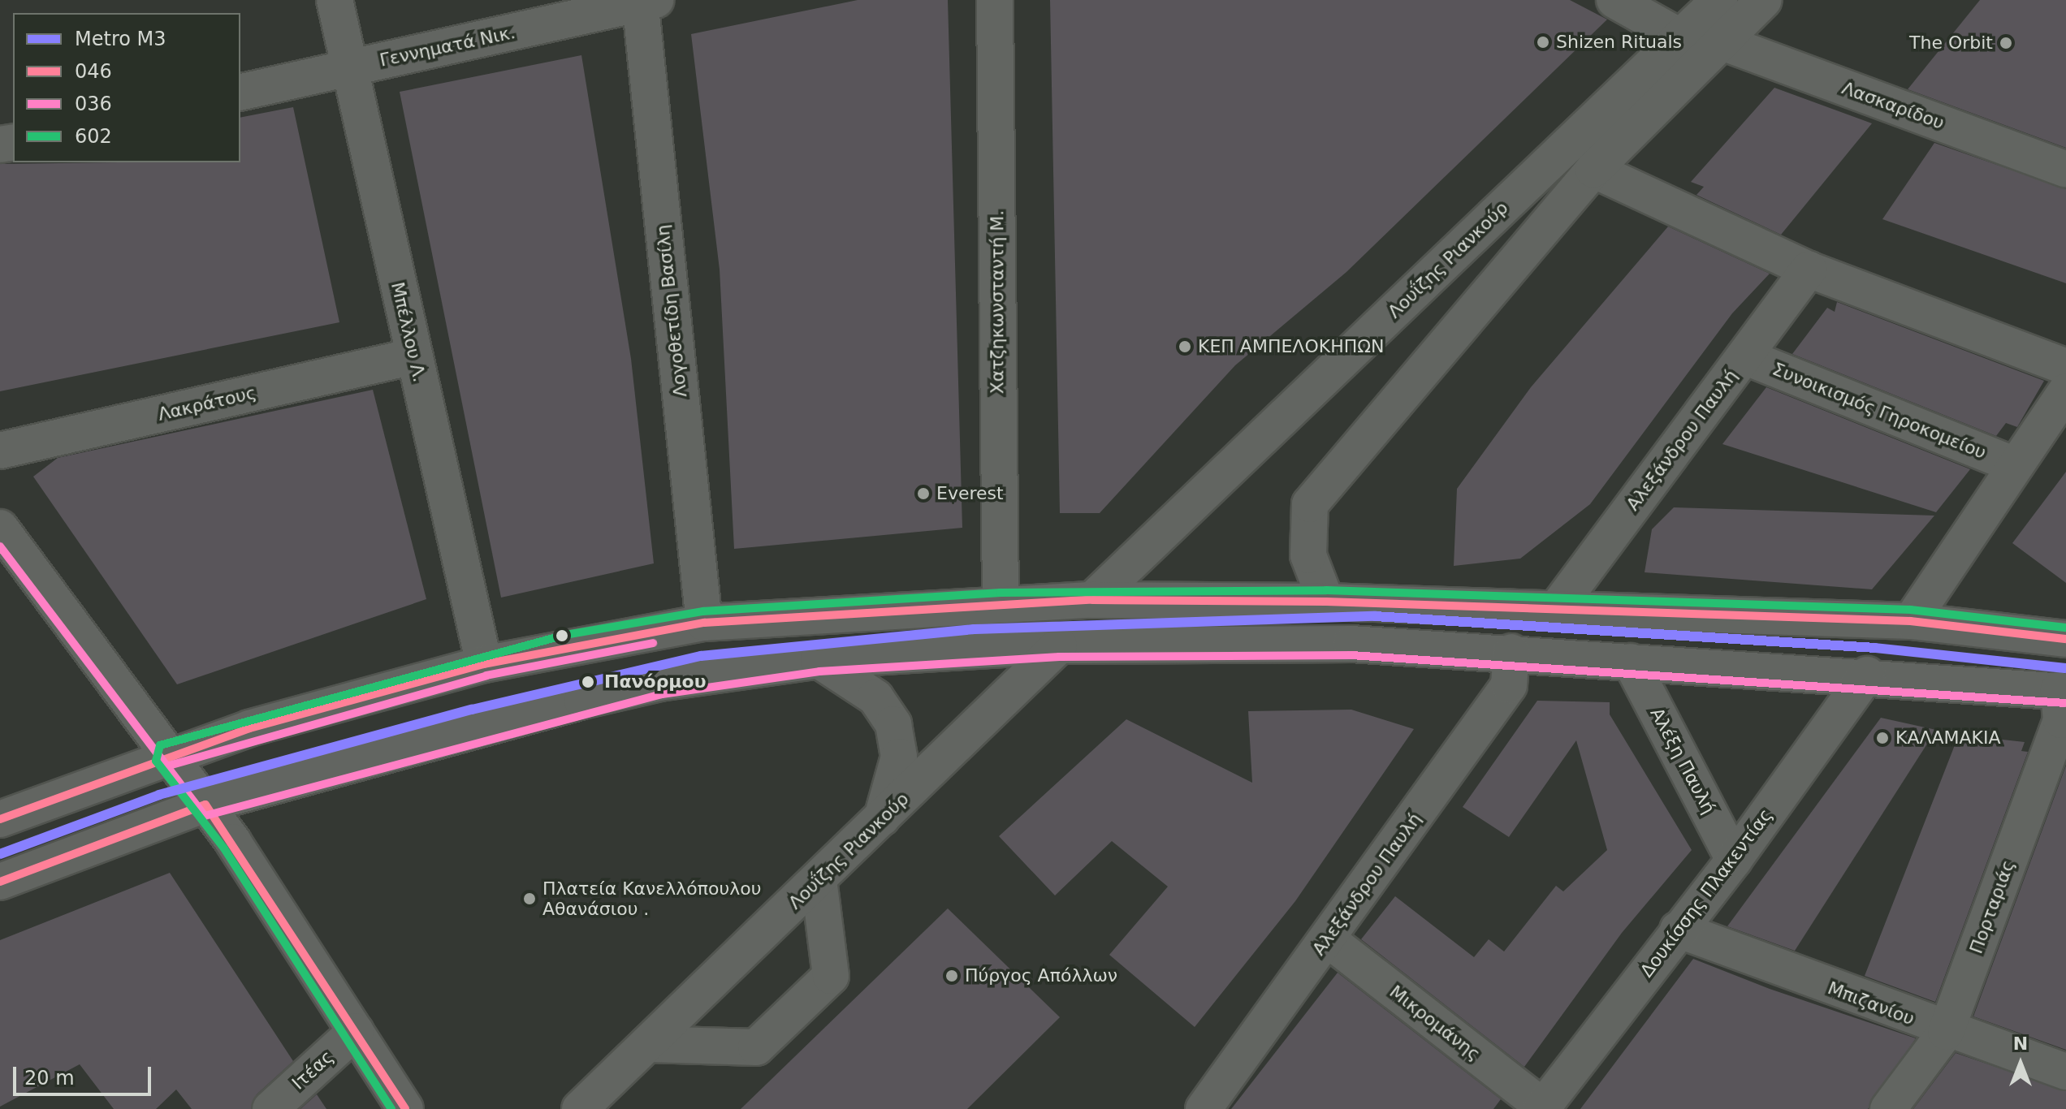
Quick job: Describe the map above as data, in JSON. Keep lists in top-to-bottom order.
{
  "streets": {
    "street": [
      "Γεννηματά Νικ.",
      "Λασκαρίδου",
      "Λουΐζης Ριανκούρ",
      "Χατζηκωνσταντή Μ.",
      "Λογοθετίδη Βασίλη",
      "Μπέλλου Λ.",
      "Λακράτους",
      "Συνοικισμός Γηροκομείου",
      "Αλεξάνδρου Παυλή",
      "Αλέξη Παυλή",
      "Δουκίσσης Πλακεντίας",
      "Πορταριάς",
      "Μπιζανίου",
      "Μικρομάνης",
      "Ιτέας"
    ]
  },
  "crossings": [
    ["Γεννηματά Νικ.", "Λογοθετίδη Βασίλη"],
    ["Γεννηματά Νικ.", "Μπέλλου Λ."],
    ["Μπέλλου Λ.", "Λακράτους"],
    ["Συνοικισμός Γηροκομείου", "Αλεξάνδρου Παυλή"],
    ["Αλεξάνδρου Παυλή", "Μικρομάνης"],
    ["Αλέξη Παυλή", "Δουκίσσης Πλακεντίας"],
    ["Δουκίσσης Πλακεντίας", "Μπιζανίου"],
    ["Δουκίσσης Πλακεντίας", "Μικρομάνης"],
    ["Πορταριάς", "Μπιζανίου"]
  ],
  "places": [
    "Shizen Rituals",
    "The Orbit",
    "ΚΕΠ ΑΜΠΕΛΟΚΗΠΩΝ",
    "Everest",
    "Πανόρμου",
    "ΚΑΛΑΜΑΚΙΑ",
    "Πλατεία Κανελλόπουλου Αθανάσιου .",
    "Πύργος Απόλλων"
  ],
  "lines": [
    "transit line 036",
    "transit line 602",
    "transit line 046",
    "metro line Μ3"
  ],
  "legend": [
    "Metro Μ3",
    "046",
    "036",
    "602"
  ],
  "scale_bar": "20 m",
  "north": "top"
}
